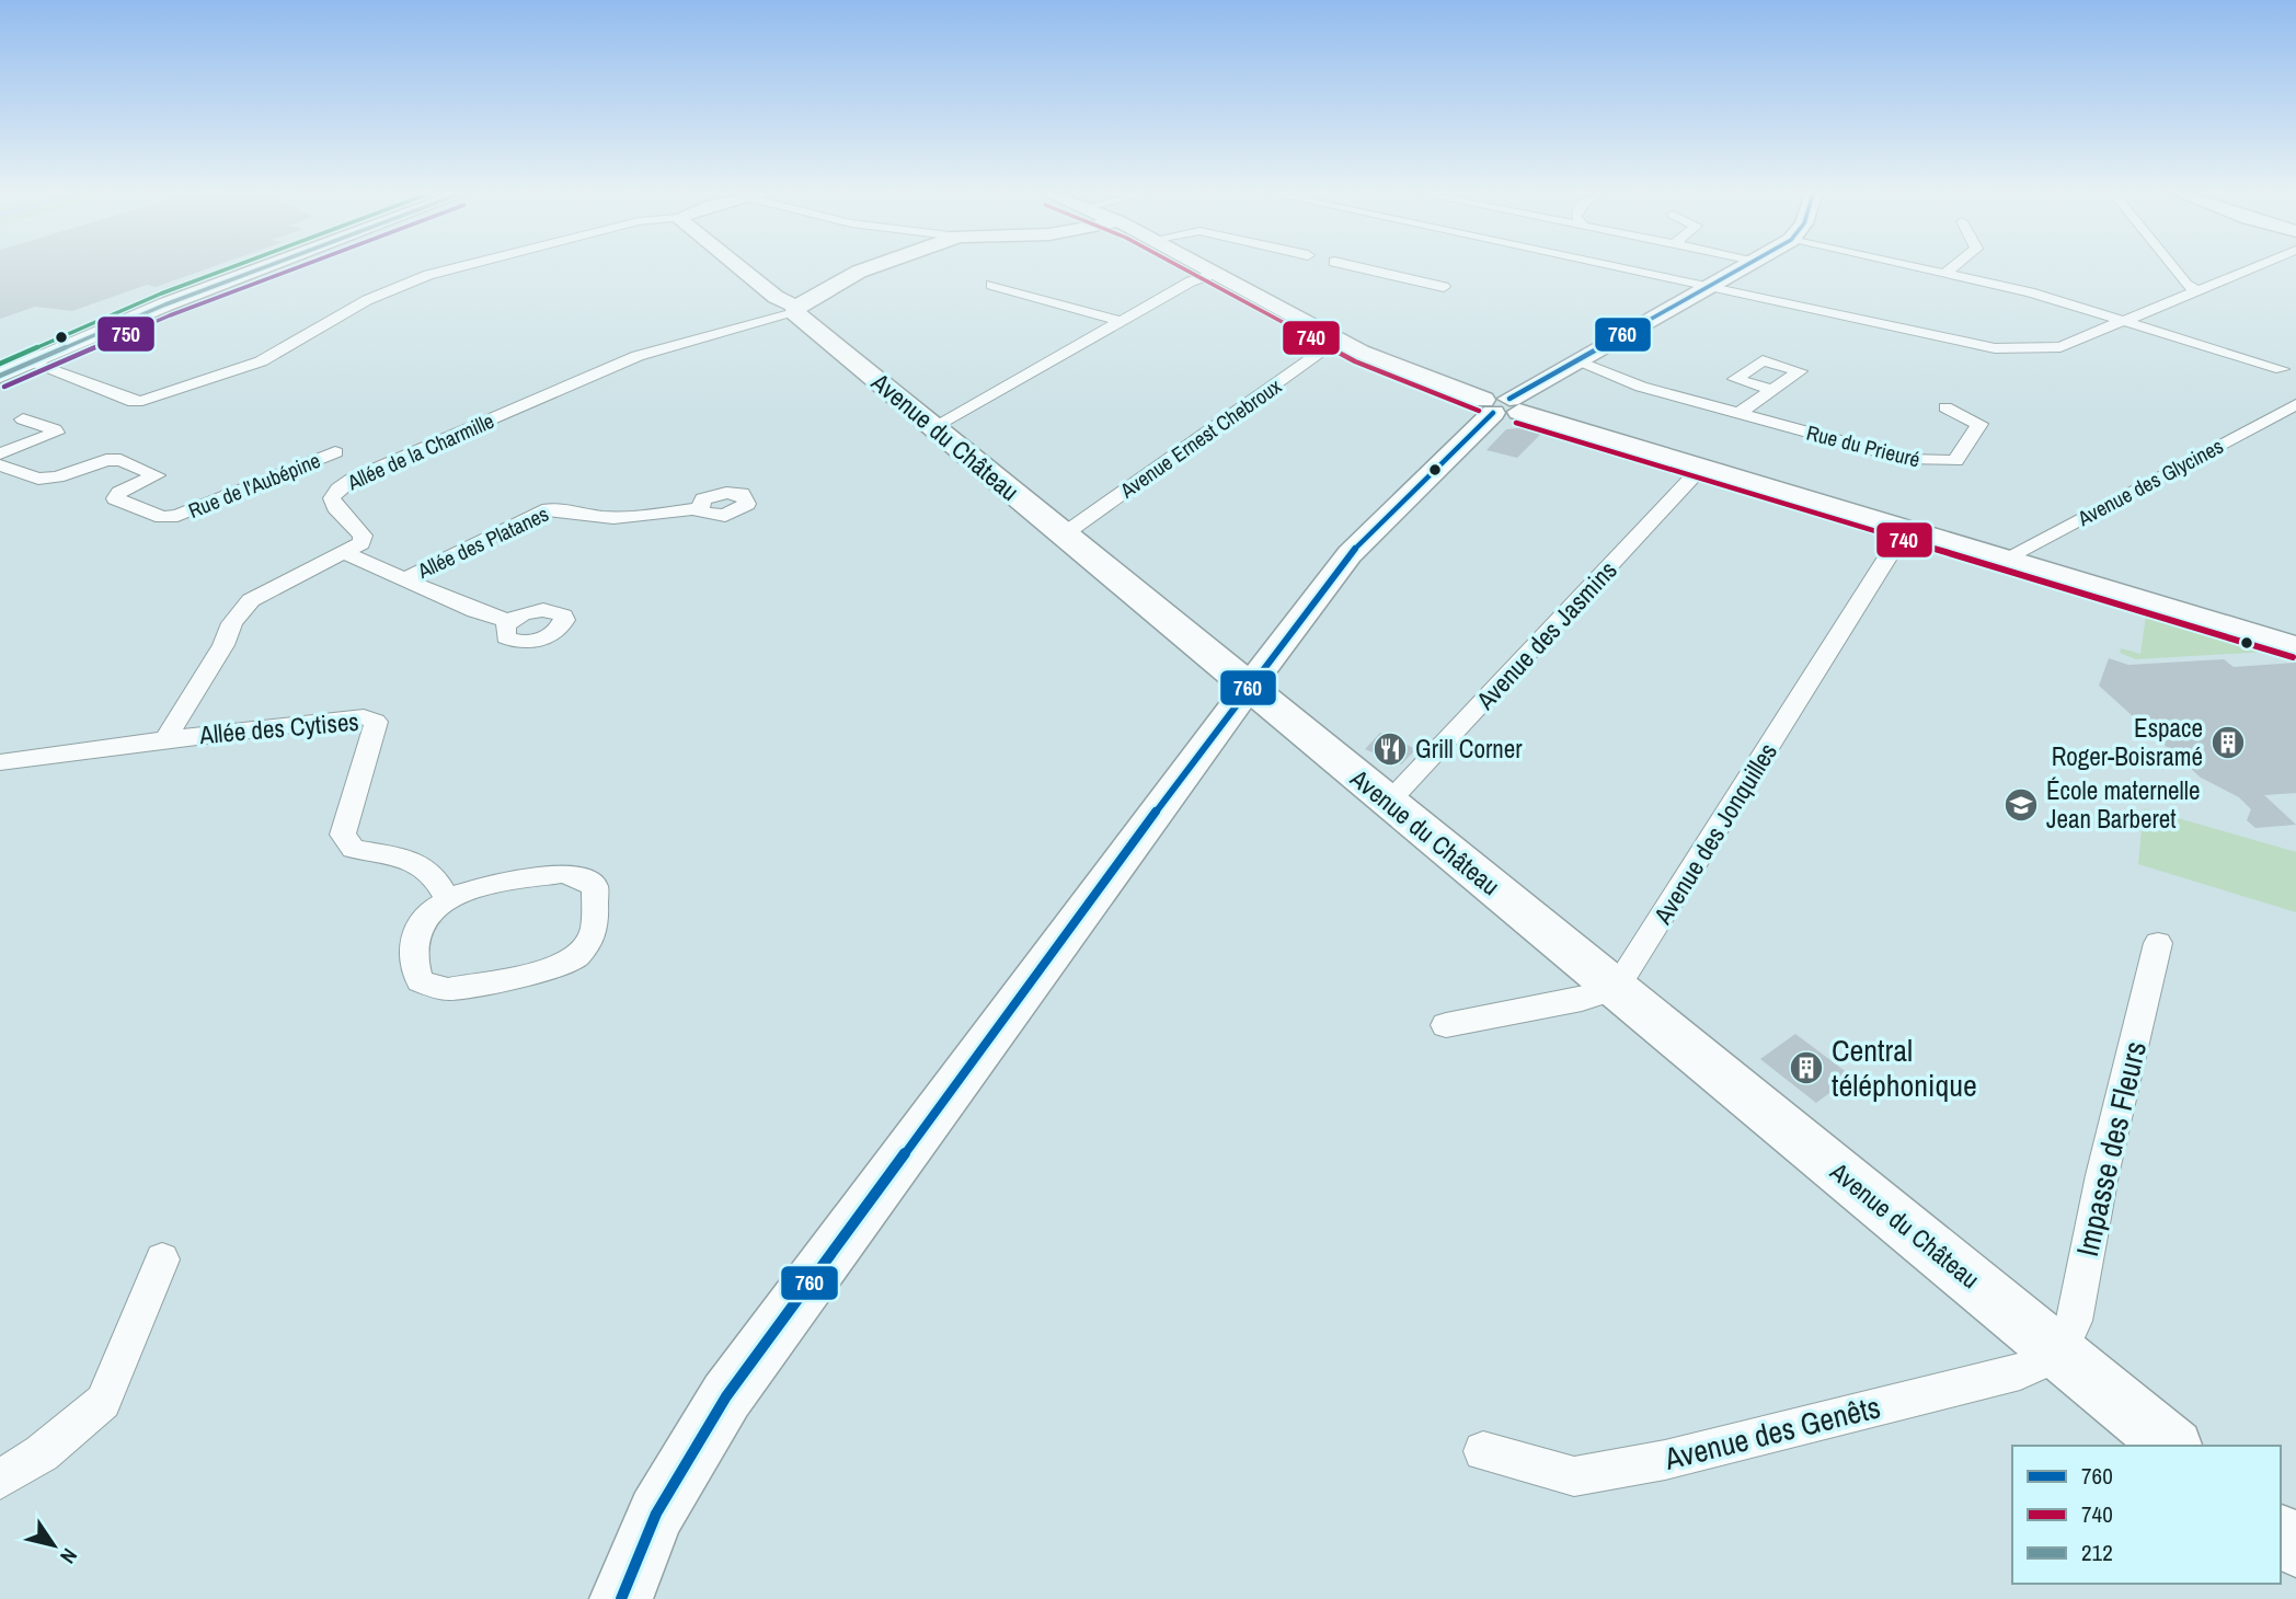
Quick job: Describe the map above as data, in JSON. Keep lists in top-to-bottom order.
{
  "streets": {
    "street": [
      "Avenue du Château",
      "Avenue Ernest Chebroux",
      "Rue du Prieuré",
      "Allée de la Charmille",
      "Avenue des Glycines",
      "Rue de l'Aubépine",
      "Allée des Platanes",
      "Avenue des Jasmins",
      "Allée des Cytises",
      "Avenue des Jonquilles",
      "Impasse des Fleurs",
      "Avenue des Genêts"
    ]
  },
  "crossings": [
    ["Avenue du Château", "Avenue Ernest Chebroux"],
    ["Avenue du Château", "Allée de la Charmille"],
    ["Avenue du Château", "Avenue des Jasmins"],
    ["Avenue du Château", "Avenue des Jonquilles"],
    ["Avenue du Château", "Impasse des Fleurs"],
    ["Avenue du Château", "Avenue des Genêts"],
    ["Allée de la Charmille", "Rue de l'Aubépine"],
    ["Impasse des Fleurs", "Avenue des Genêts"]
  ],
  "places": {
    "building": ["Espace Roger-Boisramé", "Central téléphonique"],
    "restaurant": ["Grill Corner"],
    "school or university": ["École maternelle Jean Barberet"]
  },
  "lines": [
    "transit line 760",
    "transit line 740",
    "transit line 212",
    "transit line 750"
  ],
  "legend": ["760", "740", "212"],
  "north": "bottom right"
}
